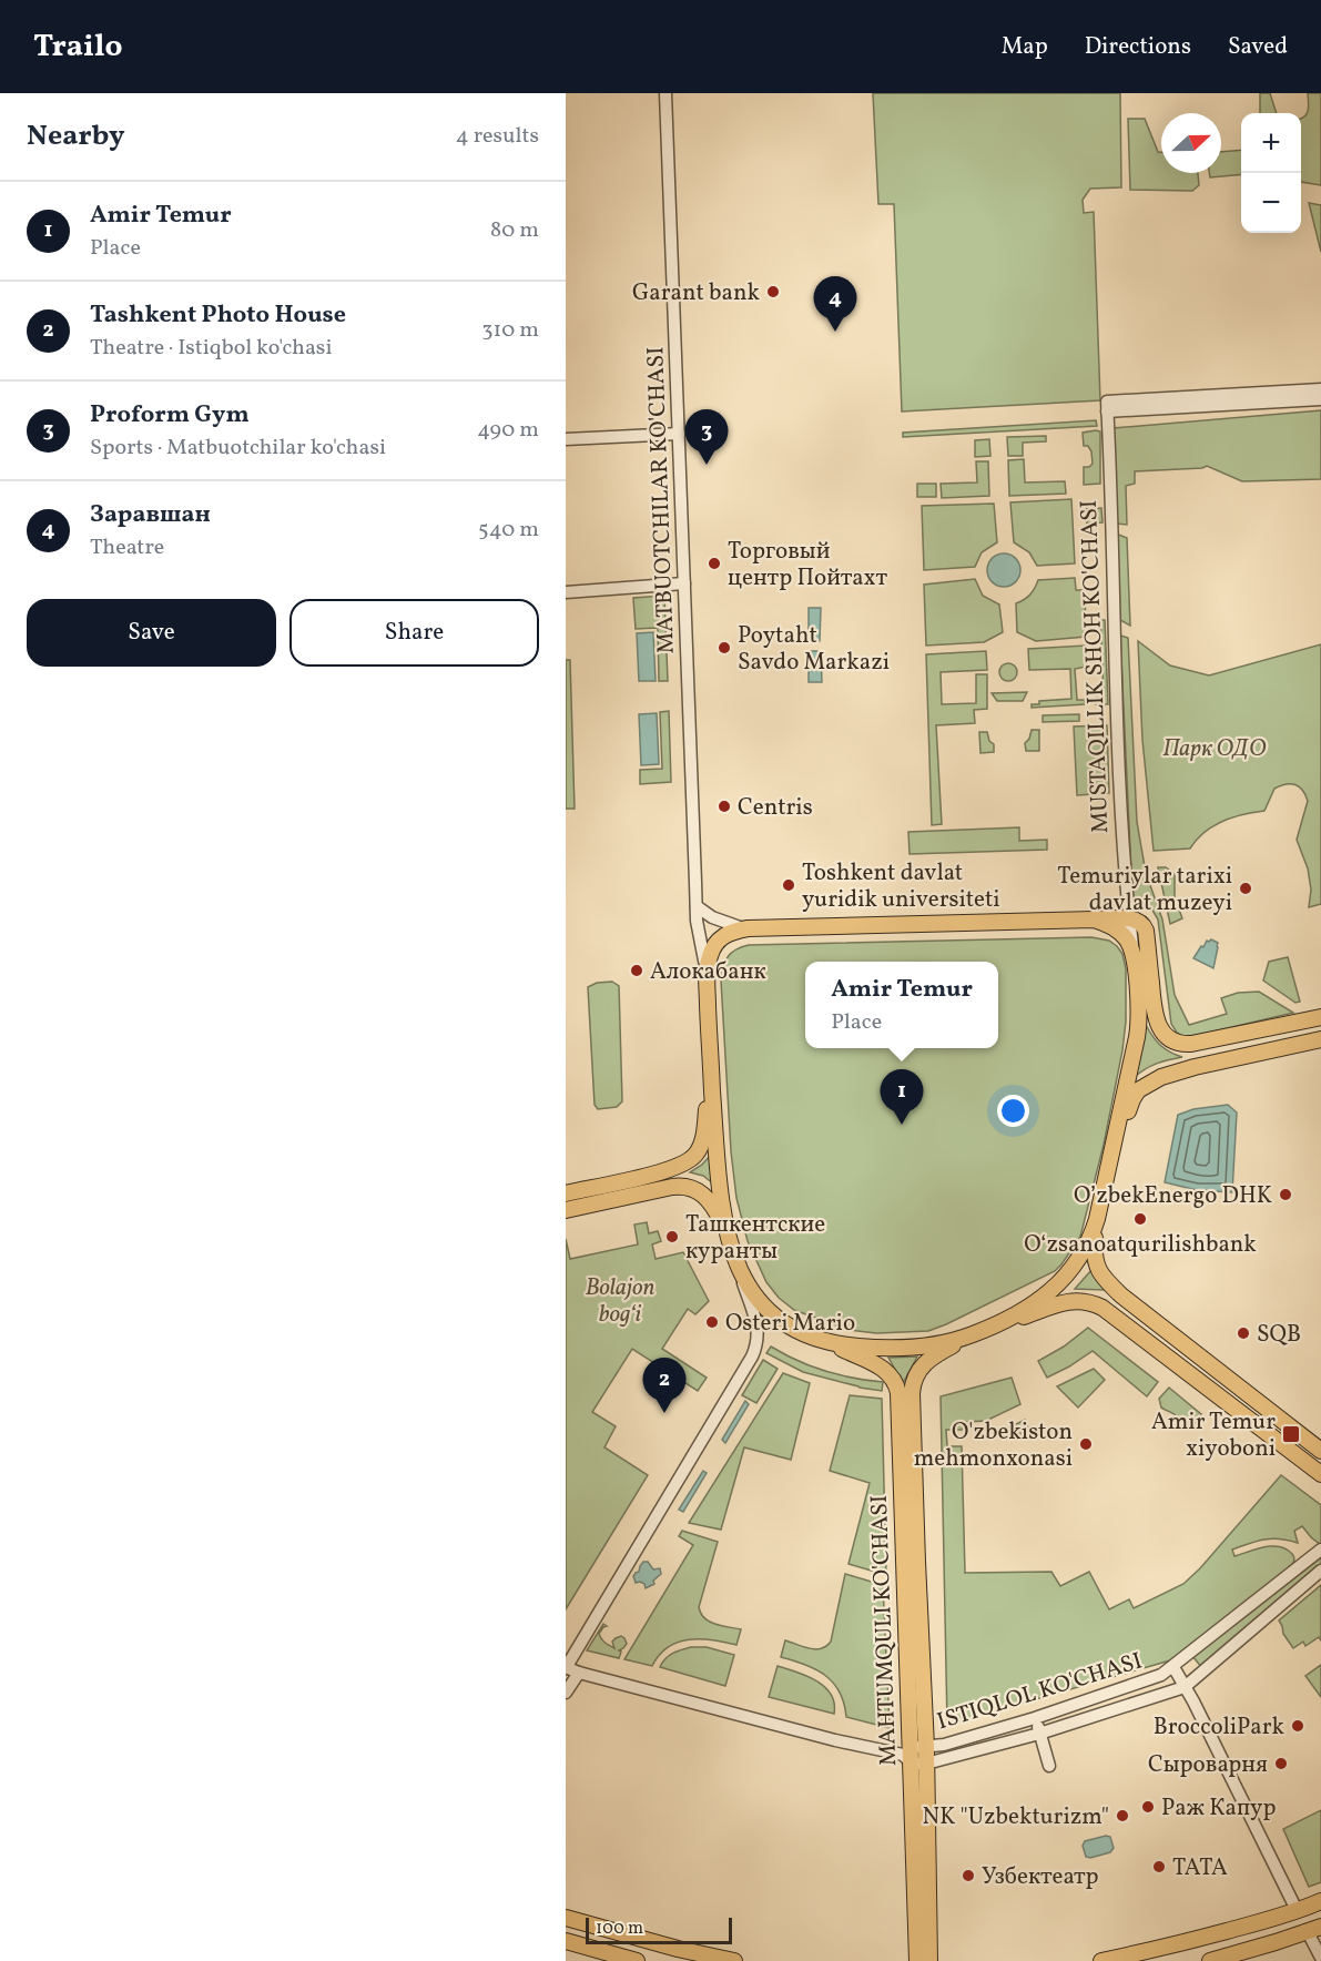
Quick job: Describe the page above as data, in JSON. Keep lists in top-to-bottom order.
{
  "streets": {
    "main road": ["MAHTUMQULI KO'CHASI"],
    "street": ["MATBUOTCHILAR KO'CHASI", "MUSTAQILLIK SHOH KO'CHASI", "ISTIQLOL KO'CHASI"]
  },
  "crossings": [
    ["MAHTUMQULI KO'CHASI", "ISTIQLOL KO'CHASI"]
  ],
  "parks": ["Парк ОДО", "Bolajon bog‘i"],
  "places": {
    "other": [
      "Garant bank",
      "Торговый центр Пойтахт",
      "Poytaht Savdo Markazi",
      "Centris",
      "Toshkent davlat yuridik universiteti",
      "Temuriylar tarixi davlat muzeyi",
      "Алокабанк",
      "O’zbekEnergo DHK",
      "Oʻzsanoatqurilishbank",
      "Ташкентские куранты",
      "Osteri Mario",
      "SQB",
      "O'zbekiston mehmonxonasi",
      "BroccoliPark",
      "Сыроварня",
      "Раж Капур",
      "NK \"Uzbekturizm\"",
      "ТАТА",
      "Узбектеатр"
    ],
    "transit": ["Amir Temur xiyoboni"]
  },
  "scale_bar": "100 m",
  "north": "right",
  "page": {
    "header": "Trailo",
    "nav": ["Map", "Directions", "Saved"],
    "heading": ["Nearby", "4 results"],
    "map_buttons": ["+", "−"],
    "list": [
      {
        "mark": "1",
        "name": "Amir Temur",
        "note": "Place",
        "value": "80 m"
      },
      {
        "mark": "2",
        "name": "Tashkent Photo House",
        "note": "Theatre · Istiqbol ko'chasi",
        "value": "310 m"
      },
      {
        "mark": "3",
        "name": "Proform Gym",
        "note": "Sports · Matbuotchilar ko'chasi",
        "value": "490 m"
      },
      {
        "mark": "4",
        "name": "Заравшан",
        "note": "Theatre",
        "value": "540 m"
      }
    ],
    "pins": [
      "4",
      "3",
      "1",
      "2"
    ],
    "buttons": ["Save", "Share"],
    "popup": ["Amir Temur", "Place"],
    "scale": "100 m"
  }
}
